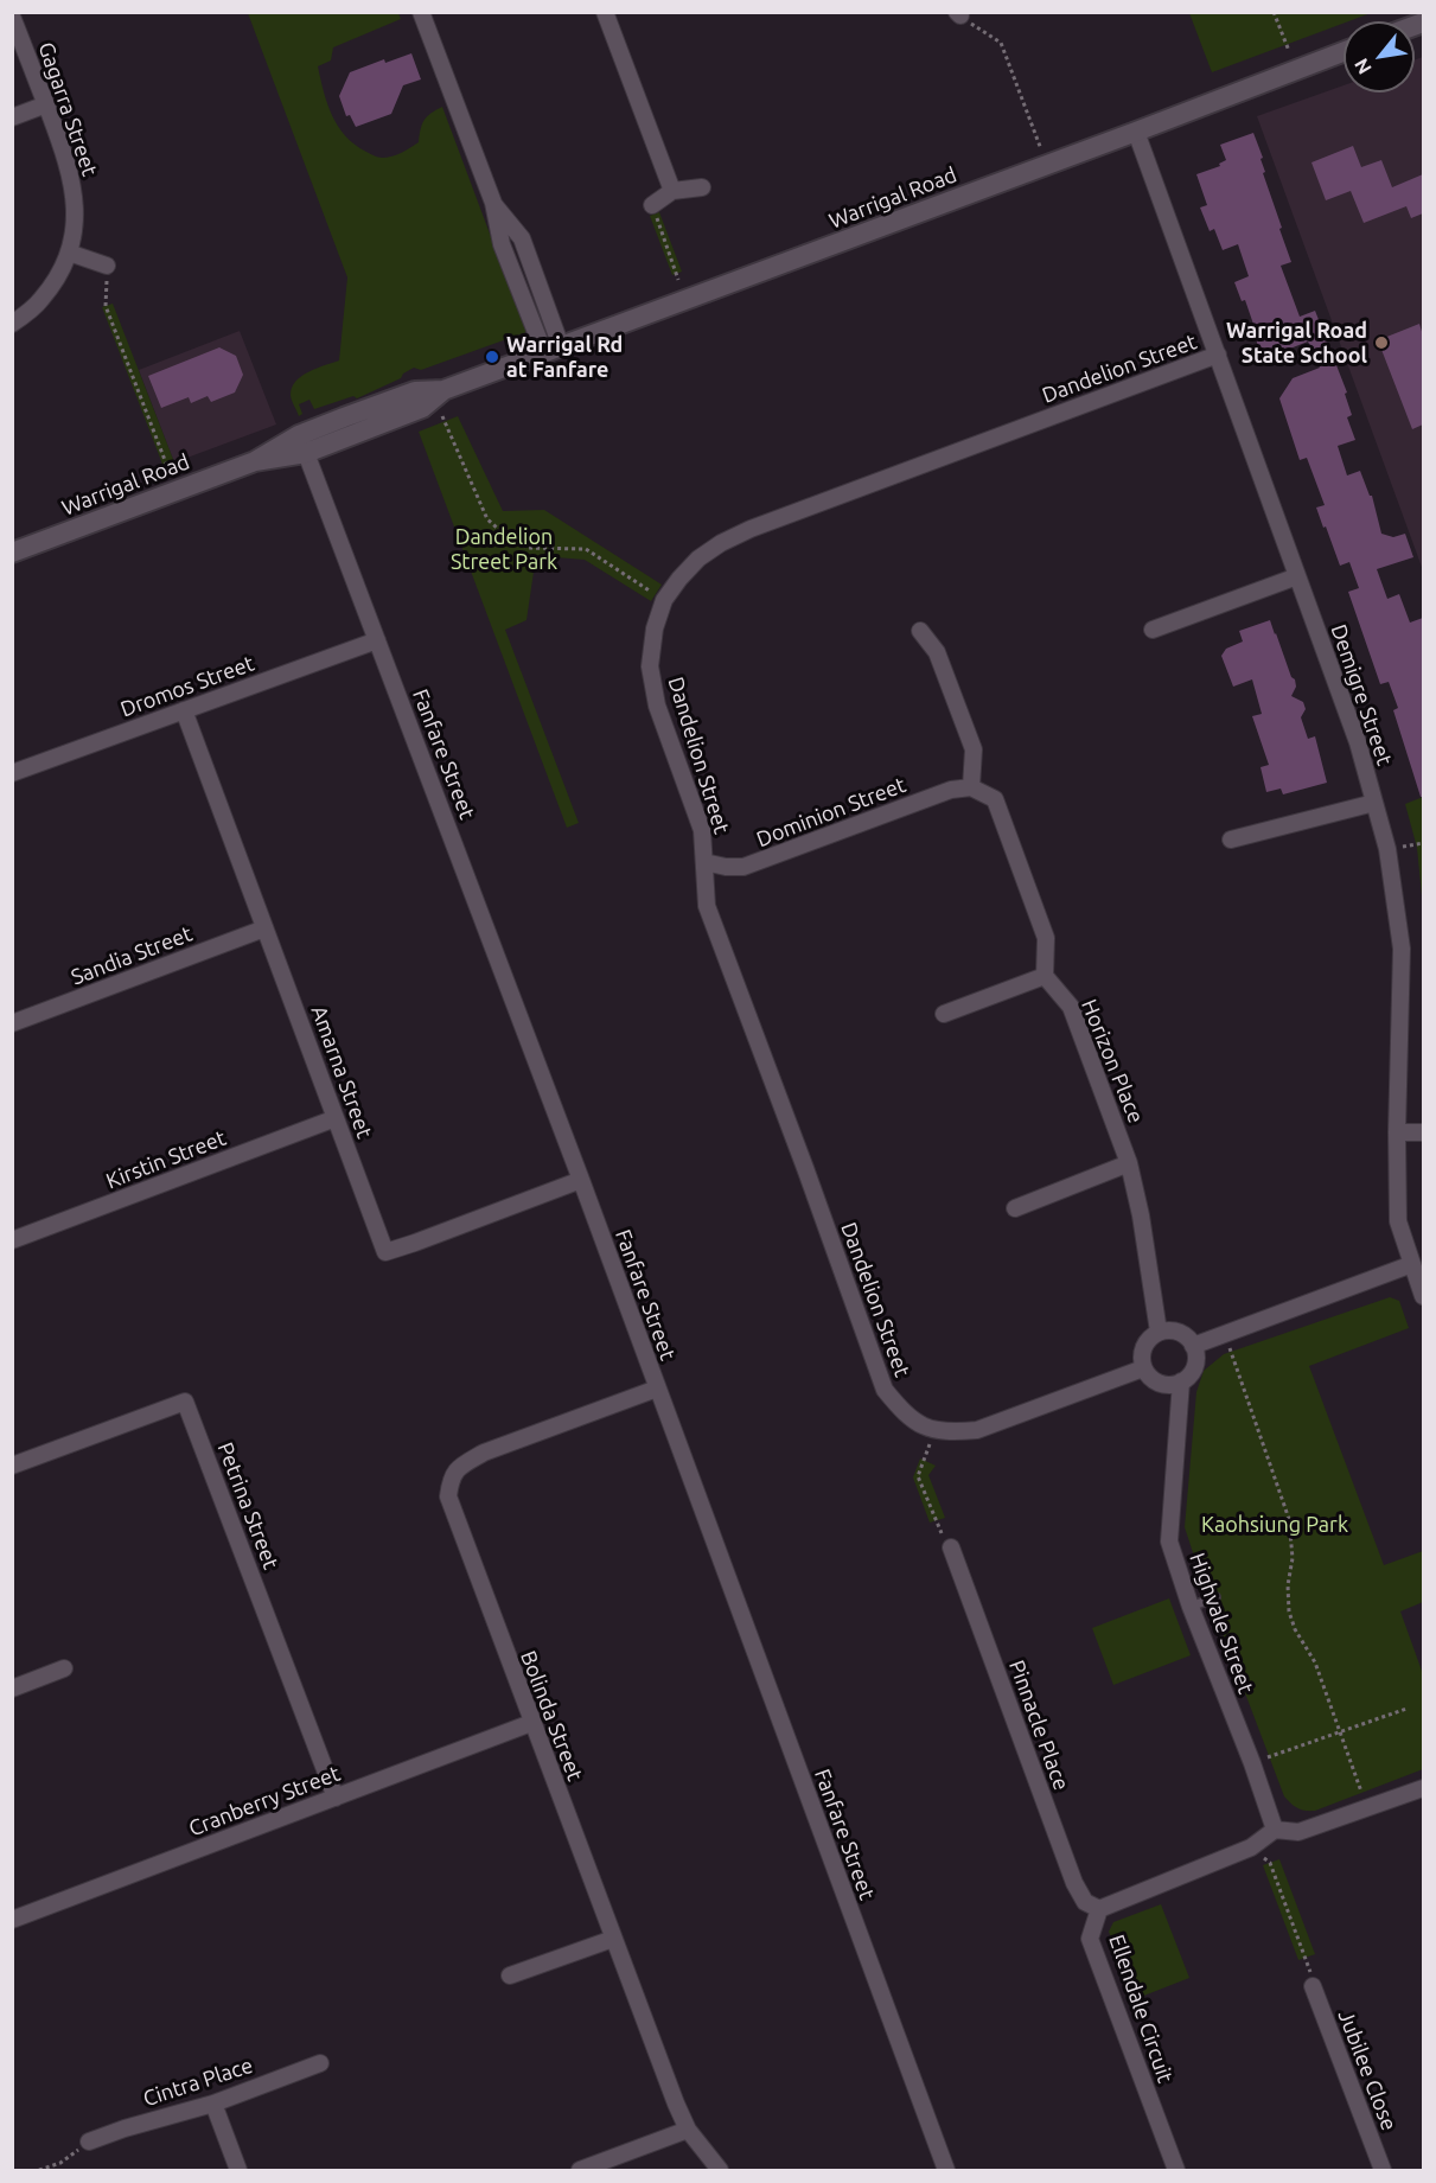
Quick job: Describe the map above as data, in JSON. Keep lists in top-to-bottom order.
{
  "streets": {
    "main road": ["Warrigal Road"],
    "street": [
      "Gagarra Street",
      "Dandelion Street",
      "Dromos Street",
      "Demigre Street",
      "Fanfare Street",
      "Dominion Street",
      "Sandia Street",
      "Horizon Place",
      "Amarna Street",
      "Kirstin Street",
      "Petrina Street",
      "Highvale Street",
      "Bolinda Street",
      "Pinnacle Place",
      "Cranberry Street",
      "Ellendale Circuit",
      "Jubilee Close",
      "Cintra Place"
    ]
  },
  "crossings": [
    ["Warrigal Road", "Demigre Street"],
    ["Warrigal Road", "Fanfare Street"],
    ["Dandelion Street", "Demigre Street"],
    ["Dandelion Street", "Dominion Street"],
    ["Dandelion Street", "Horizon Place"],
    ["Dandelion Street", "Highvale Street"],
    ["Dromos Street", "Fanfare Street"],
    ["Dromos Street", "Amarna Street"],
    ["Fanfare Street", "Amarna Street"],
    ["Fanfare Street", "Bolinda Street"],
    ["Sandia Street", "Amarna Street"],
    ["Horizon Place", "Highvale Street"],
    ["Amarna Street", "Kirstin Street"],
    ["Petrina Street", "Cranberry Street"],
    ["Highvale Street", "Ellendale Circuit"],
    ["Bolinda Street", "Cranberry Street"],
    ["Pinnacle Place", "Ellendale Circuit"]
  ],
  "parks": ["Dandelion Street Park", "Kaohsiung Park"],
  "places": ["Warrigal Road State School", "Warrigal Rd at Fanfare"],
  "north": "bottom left"
}
